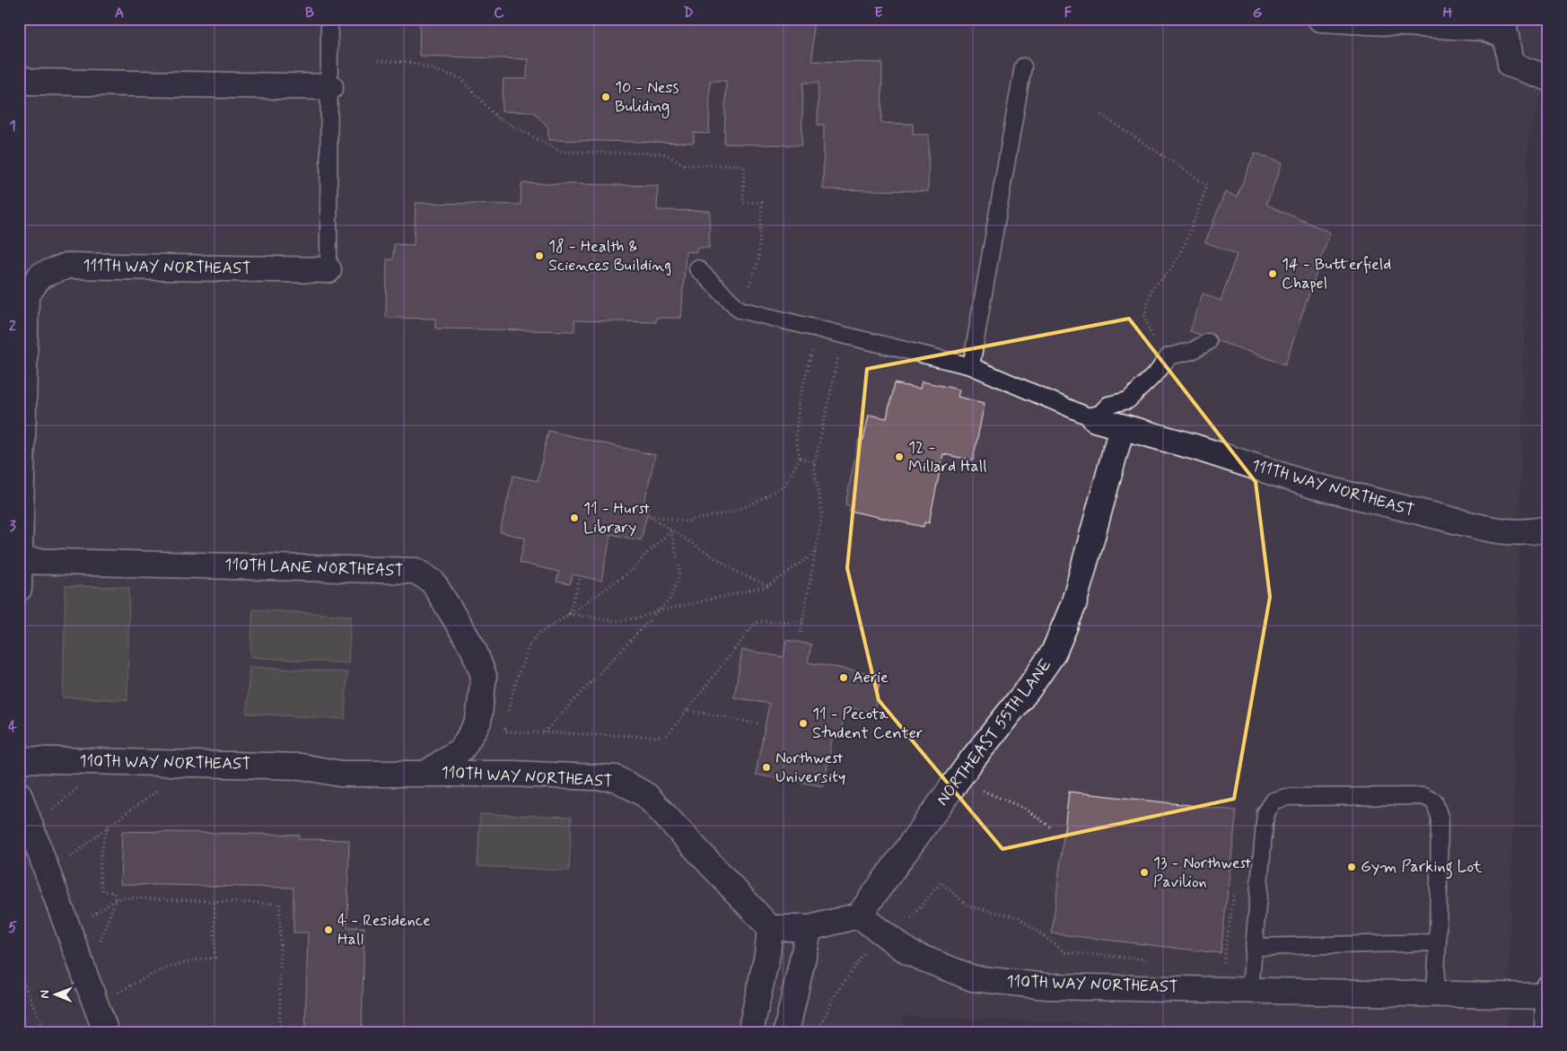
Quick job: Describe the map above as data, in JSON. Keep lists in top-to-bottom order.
{
  "streets": {
    "street": [
      "111TH WAY NORTHEAST",
      "110TH LANE NORTHEAST",
      "NORTHEAST 55TH LANE",
      "110TH WAY NORTHEAST"
    ]
  },
  "crossings": [
    ["111TH WAY NORTHEAST", "NORTHEAST 55TH LANE"],
    ["110TH LANE NORTHEAST", "110TH WAY NORTHEAST"],
    ["NORTHEAST 55TH LANE", "110TH WAY NORTHEAST"]
  ],
  "places": [
    "10 - Ness Buliding",
    "18 - Health & Sciences Building",
    "14 - Butterfield Chapel",
    "12 - Millard Hall",
    "11 - Hurst Library",
    "Aerie",
    "11 - Pecota Student Center",
    "Northwest University",
    "Gym Parking Lot",
    "13 - Northwest Pavilion",
    "4 - Residence Hall"
  ],
  "north": "left",
  "grid": {
    "columns": [
      "A",
      "B",
      "C",
      "D",
      "E",
      "F",
      "G",
      "H"
    ],
    "rows": [
      "1",
      "2",
      "3",
      "4",
      "5"
    ]
  }
}
